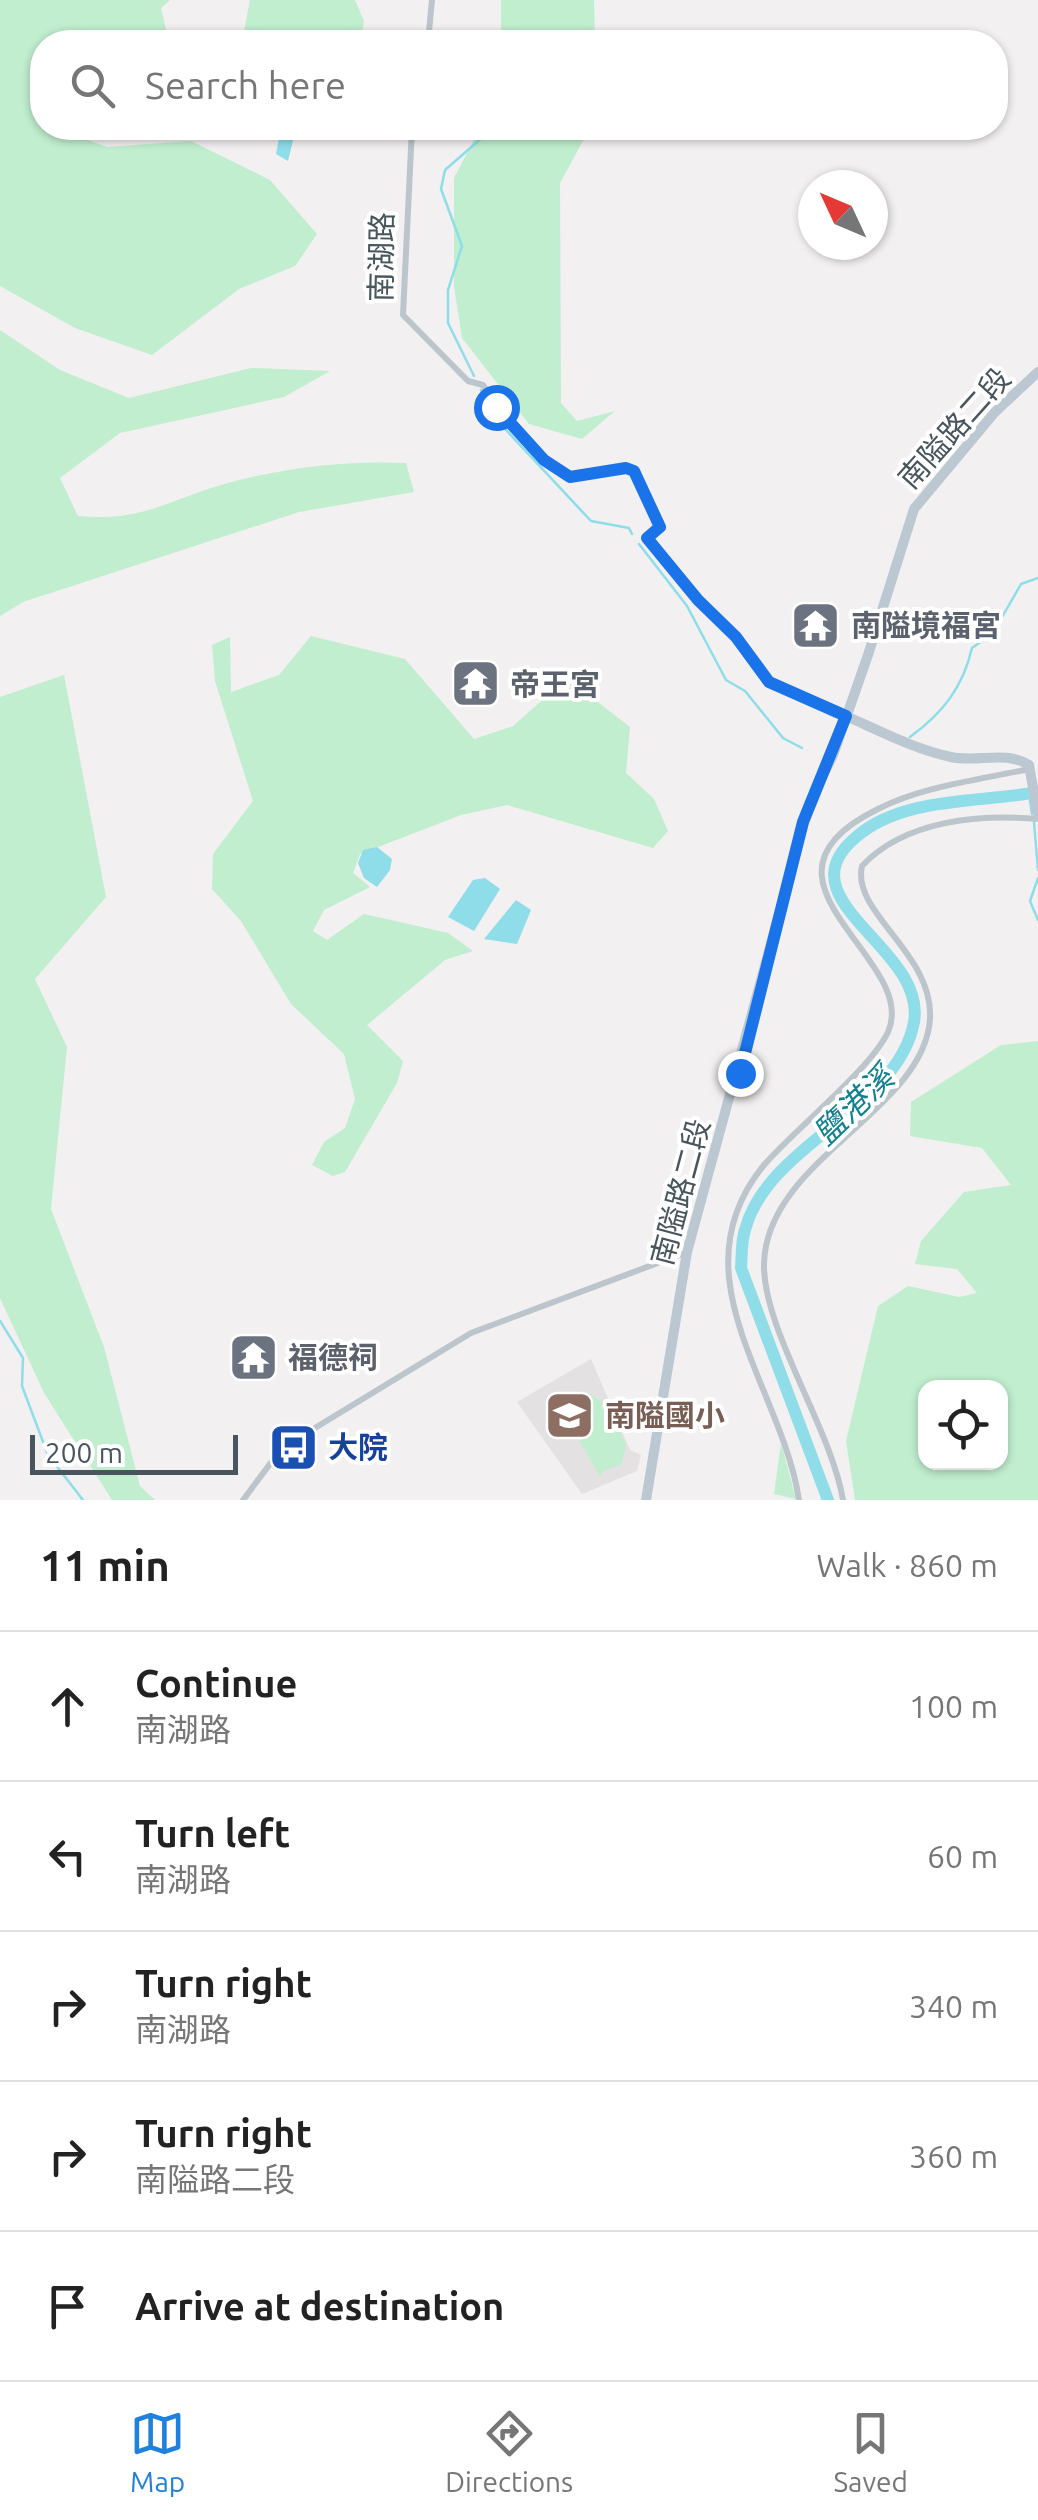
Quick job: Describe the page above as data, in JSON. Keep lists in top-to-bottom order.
{
  "streets": {
    "street": ["南湖路", "南隘路二段"]
  },
  "crossings": [
    ["南湖路", "南隘路二段"]
  ],
  "water": ["鹽港溪"],
  "places": {
    "temple": ["南隘境福宮", "帝王宮", "福德祠"],
    "school or university": ["南隘國小"],
    "bus stop": ["大院"]
  },
  "scale_bar": "200 m",
  "north": "top left",
  "page": {
    "search": "Search here",
    "scale": "200 m",
    "heading": ["11 min", "Walk · 860 m"],
    "list": [
      ["Continue", "南湖路", "100 m"],
      ["Turn left", "南湖路", "60 m"],
      ["Turn right", "南湖路", "340 m"],
      ["Turn right", "南隘路二段", "360 m"],
      "Arrive at destination"
    ],
    "nav": ["Map", "Directions", "Saved"]
  }
}
